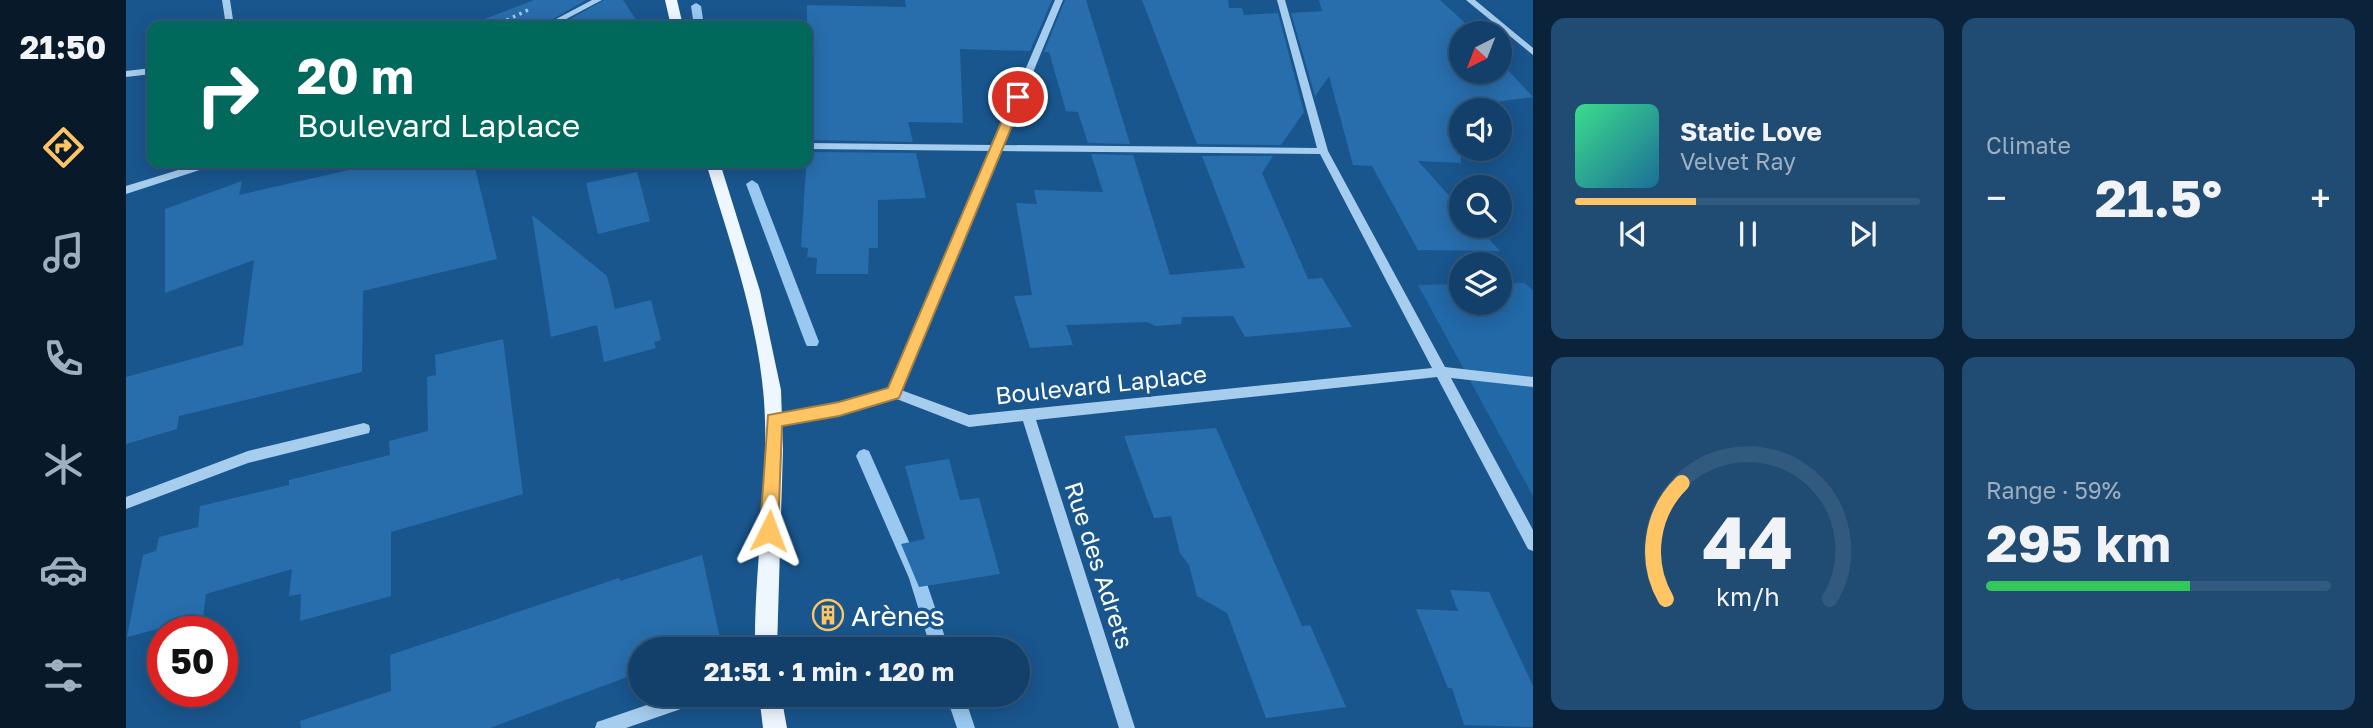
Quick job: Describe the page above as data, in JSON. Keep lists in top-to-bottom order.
{
  "streets": {
    "street": ["Boulevard Laplace", "Rue des Adrets"]
  },
  "crossings": [
    ["Boulevard Laplace", "Rue des Adrets"]
  ],
  "places": {
    "building": ["Arènes"]
  },
  "north": "bottom left",
  "page": {
    "tabs": "21:50",
    "tile": [
      "Climate",
      ["Range · 59%", "295 km"]
    ],
    "turn": ["20 m", "Boulevard Laplace"],
    "song": ["Static Love", "Velvet Ray"],
    "heat": ["−", "21.5°", "+"],
    "limit": "50",
    "trip": "21:51 · 1 min · 120 m",
    "gauge": ["44", "km/h"]
  }
}
